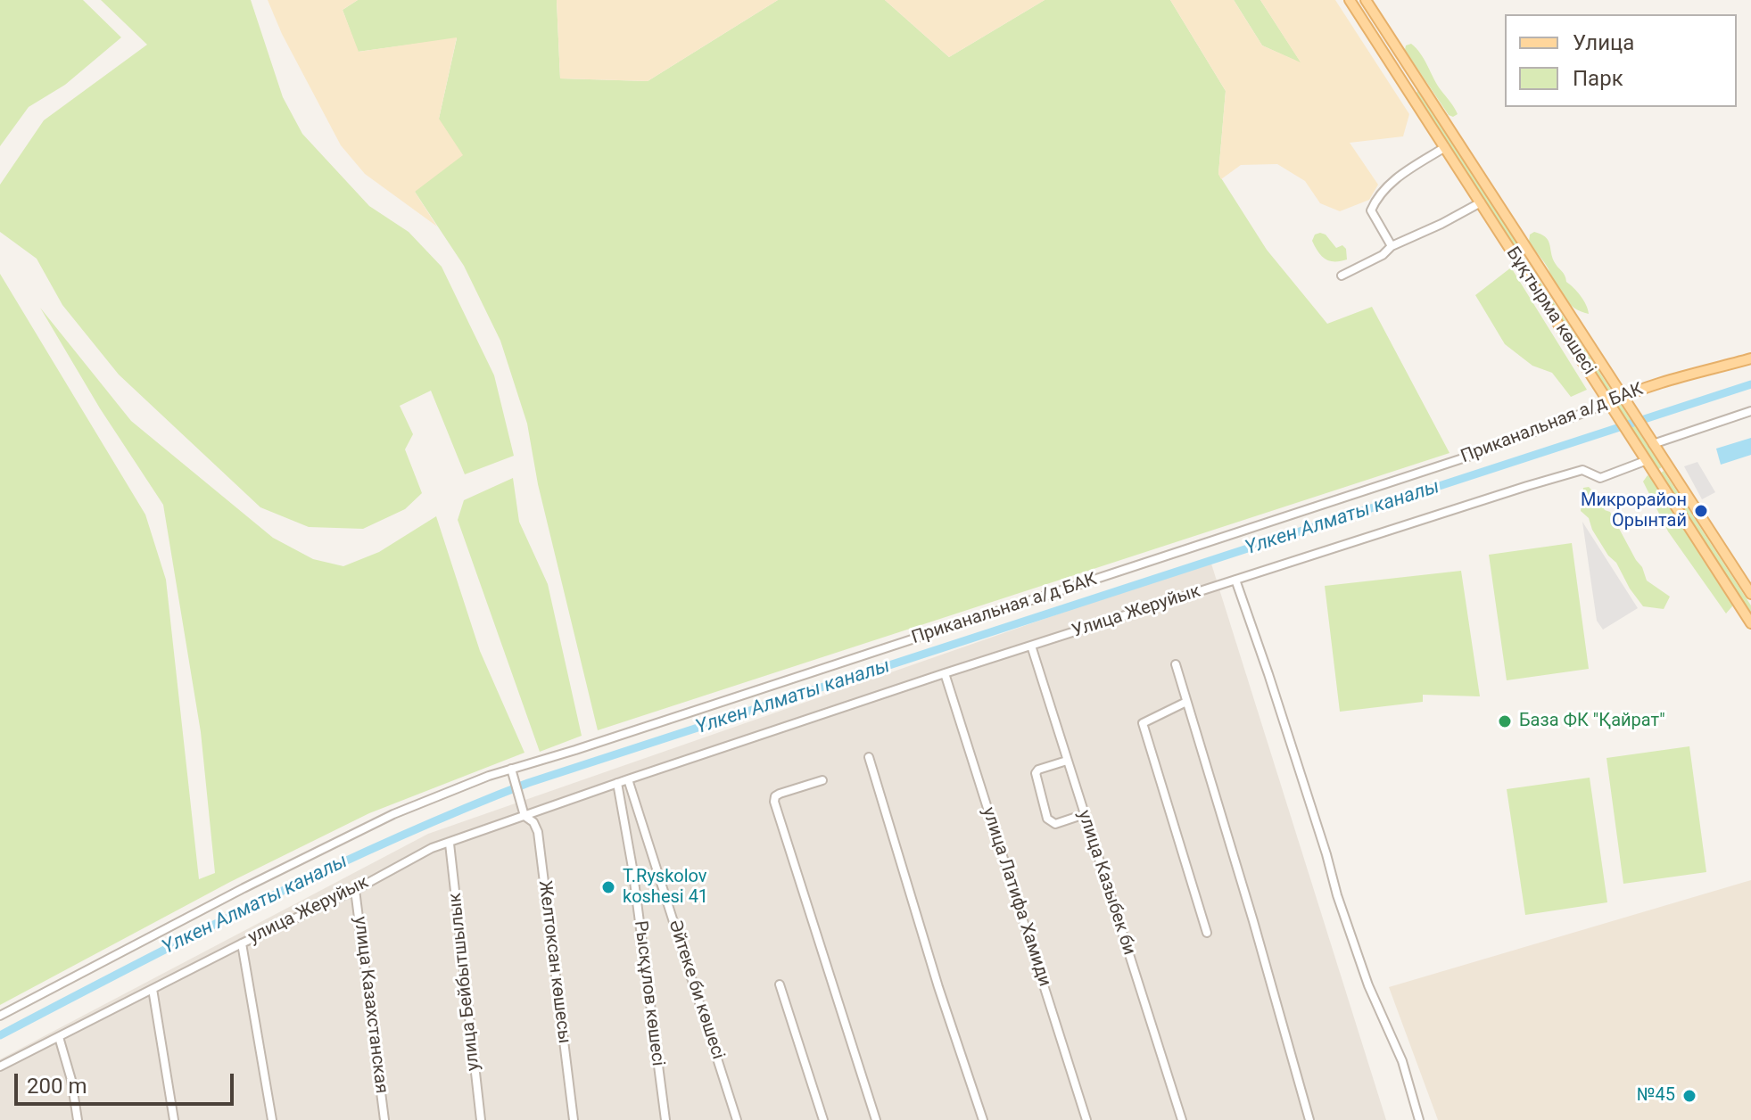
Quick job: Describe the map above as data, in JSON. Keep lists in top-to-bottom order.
{
  "streets": {
    "main road": ["Бұқтырма көшесі", "Приканальная а/д БАК"],
    "street": [
      "Улица Жеруйык",
      "улица Казыбек би",
      "улица Латифа Хамиди",
      "улица Жеруйык",
      "Желтоксан көшесы",
      "улица Бейбытшылык",
      "Әйтеке би көшесі",
      "Рысқұлов көшесі",
      "улица Казахстанская"
    ]
  },
  "crossings": [
    ["Бұқтырма көшесі", "Приканальная а/д БАК"],
    ["Бұқтырма көшесі", "Улица Жеруйык"],
    ["Приканальная а/д БАК", "Желтоксан көшесы"],
    ["Улица Жеруйык", "улица Казыбек би"],
    ["Улица Жеруйык", "улица Латифа Хамиди"],
    ["Улица Жеруйык", "улица Жеруйык"],
    ["Улица Жеруйык", "Әйтеке би көшесі"],
    ["улица Жеруйык", "Желтоксан көшесы"],
    ["улица Жеруйык", "улица Бейбытшылык"],
    ["улица Жеруйык", "Әйтеке би көшесі"],
    ["улица Жеруйык", "Рысқұлов көшесі"],
    ["улица Жеруйык", "улица Казахстанская"]
  ],
  "water": ["Үлкен Алматы каналы"],
  "places": [
    "Микрорайон Орынтай",
    "База ФК \"Қайрат\"",
    "T.Ryskolov koshesi 41",
    "№45"
  ],
  "legend": ["Улица", "Парк"],
  "scale_bar": "200 m"
}
